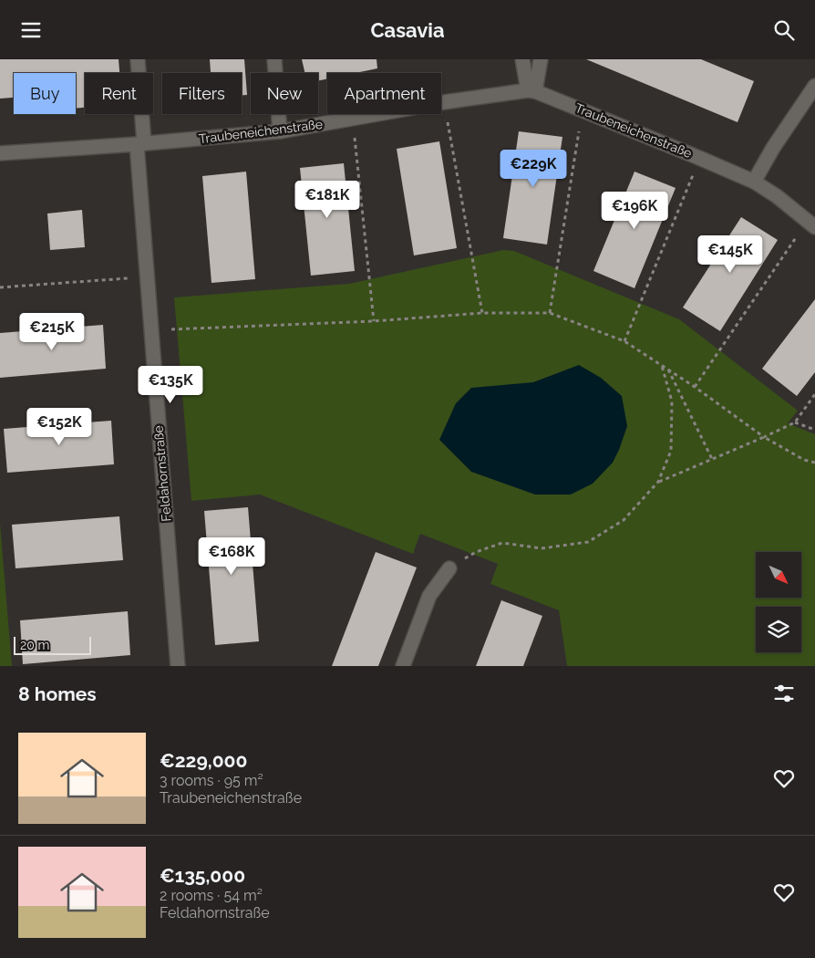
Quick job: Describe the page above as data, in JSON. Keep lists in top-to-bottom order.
{
  "streets": {
    "street": ["Traubeneichenstraße", "Feldahornstraße"]
  },
  "crossings": [
    ["Traubeneichenstraße", "Feldahornstraße"]
  ],
  "scale_bar": "20 m",
  "north": "bottom right",
  "page": {
    "header": "Casavia",
    "chip": [
      "Buy",
      "Rent",
      "Filters",
      "New",
      "Apartment"
    ],
    "price": [
      "€229K",
      "€181K",
      "€196K",
      "€145K",
      "€215K",
      "€135K",
      "€152K",
      "€168K"
    ],
    "scale": "20 m",
    "heading": "8 homes",
    "list": [
      {
        "name": "€229,000",
        "note": "3 rooms · 95 m² · Traubeneichenstraße"
      },
      {
        "name": "€135,000",
        "note": "2 rooms · 54 m² · Feldahornstraße"
      }
    ]
  }
}
